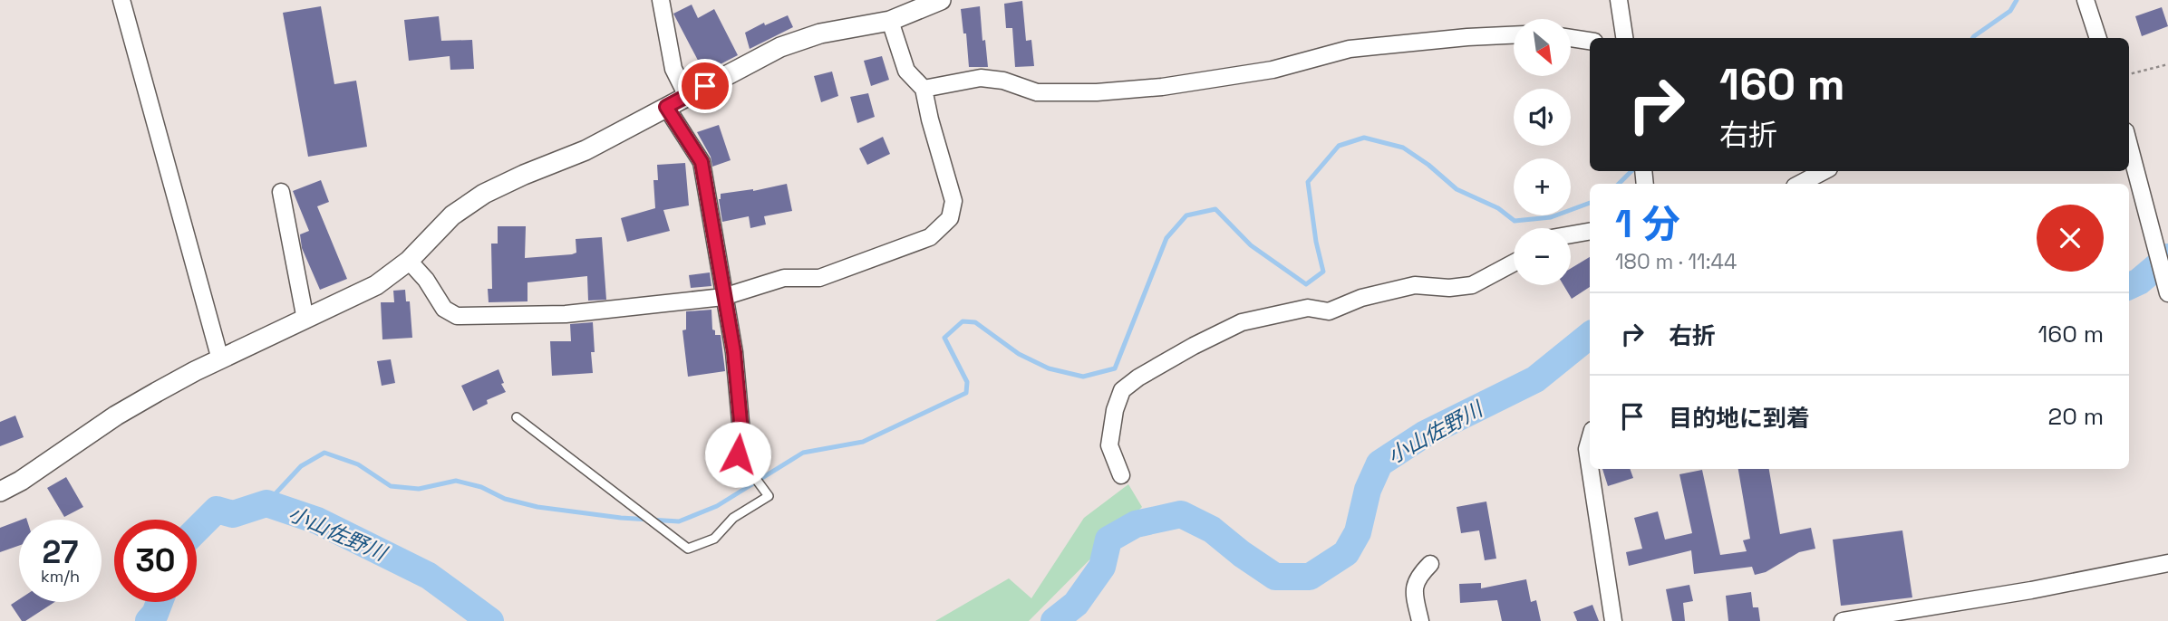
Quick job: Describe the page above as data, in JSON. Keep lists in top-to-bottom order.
{
  "water": ["小山佐野川"],
  "north": "bottom right",
  "page": {
    "map_buttons": ["+", "−"],
    "turn": ["160 m", "右折"],
    "heading": ["1 分", "180 m · 11:44"],
    "list": [
      {
        "name": "右折",
        "value": "160 m"
      },
      {
        "name": "目的地に到着",
        "value": "20 m"
      }
    ],
    "speed": "27 km/h",
    "limit": "30"
  }
}
